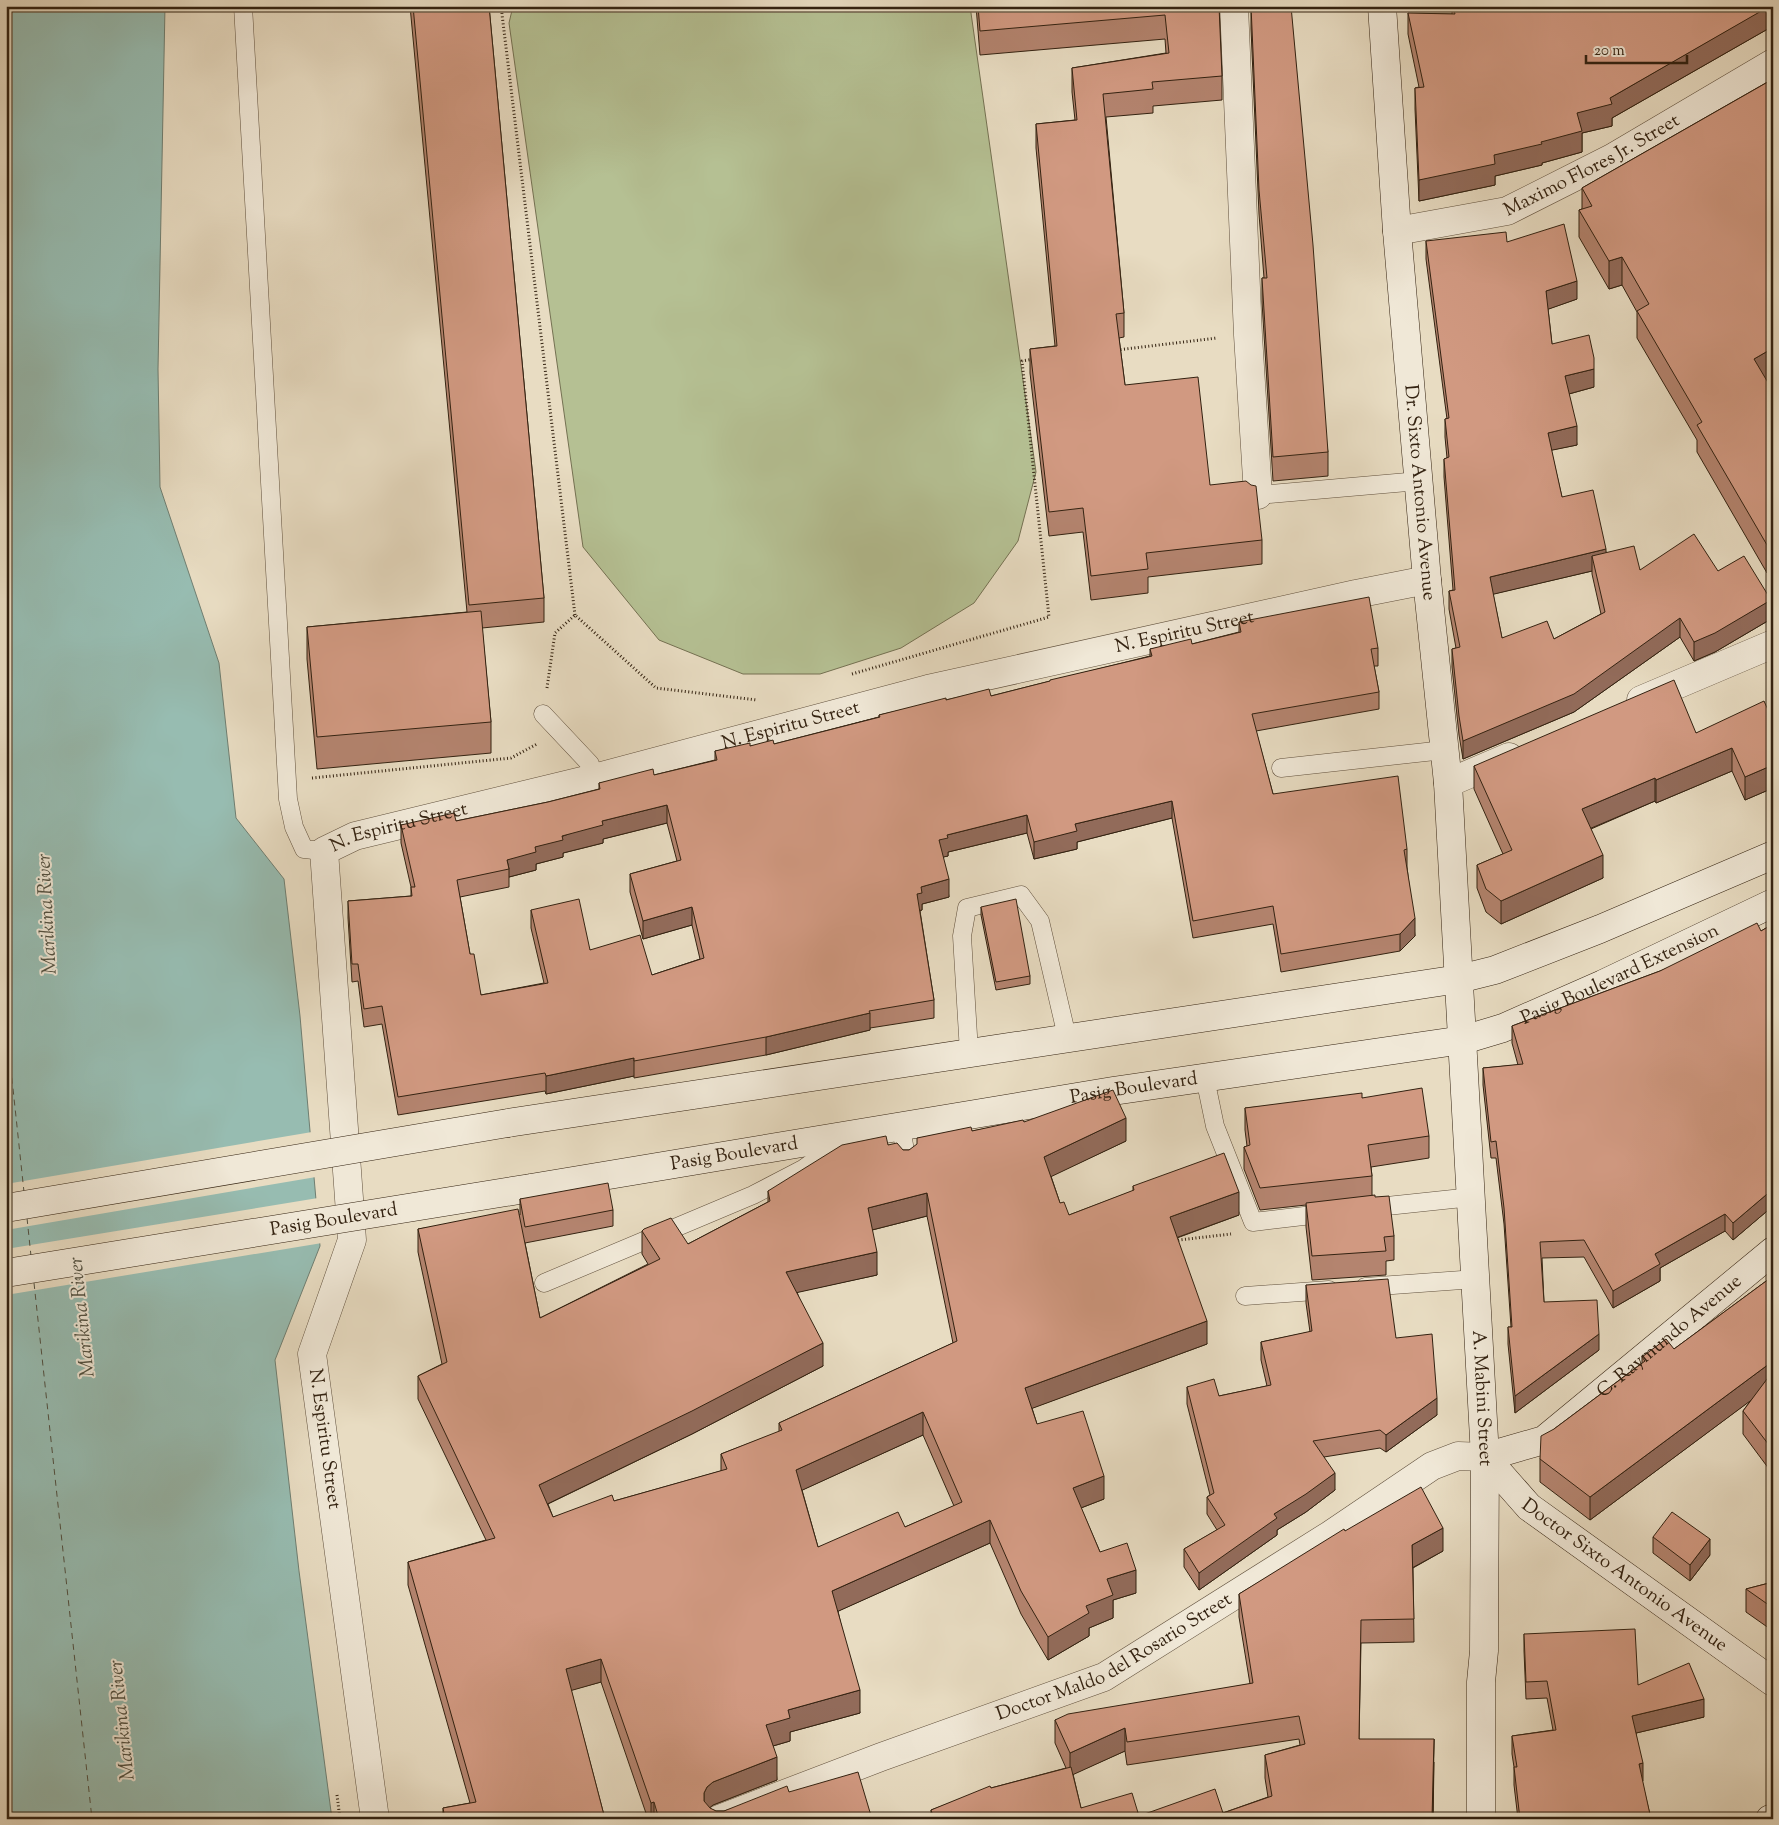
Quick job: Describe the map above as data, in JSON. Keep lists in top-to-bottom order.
{
  "streets": {
    "main road": [
      "Maximo Flores Jr. Street",
      "Dr. Sixto Antonio Avenue",
      "N. Espiritu Street",
      "Pasig Boulevard Extension",
      "Pasig Boulevard",
      "C. Raymundo Avenue",
      "A. Mabini Street",
      "Doctor Sixto Antonio Avenue",
      "Doctor Maldo del Rosario Street"
    ]
  },
  "crossings": [
    ["Maximo Flores Jr. Street", "Dr. Sixto Antonio Avenue"],
    ["Dr. Sixto Antonio Avenue", "N. Espiritu Street"],
    ["Dr. Sixto Antonio Avenue", "A. Mabini Street"],
    ["Pasig Boulevard Extension", "Pasig Boulevard"],
    ["Pasig Boulevard Extension", "A. Mabini Street"],
    ["Pasig Boulevard", "A. Mabini Street"],
    ["C. Raymundo Avenue", "A. Mabini Street"],
    ["C. Raymundo Avenue", "Doctor Sixto Antonio Avenue"],
    ["C. Raymundo Avenue", "Doctor Maldo del Rosario Street"],
    ["A. Mabini Street", "Doctor Sixto Antonio Avenue"],
    ["A. Mabini Street", "Doctor Maldo del Rosario Street"],
    ["Doctor Sixto Antonio Avenue", "Doctor Maldo del Rosario Street"]
  ],
  "water": ["Marikina River"],
  "scale_bar": "20 m"
}
